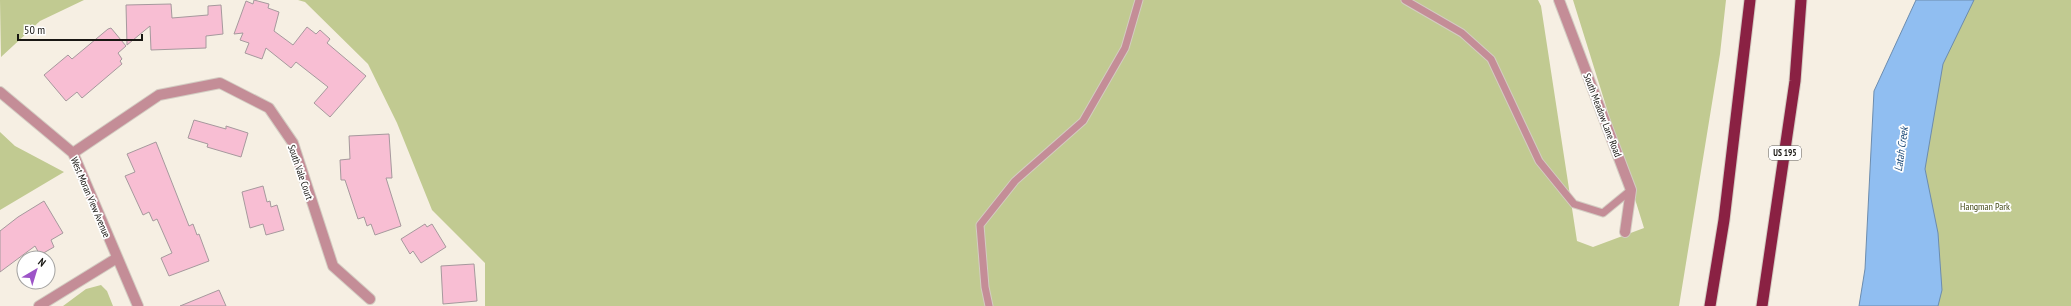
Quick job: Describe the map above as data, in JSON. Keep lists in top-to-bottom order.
{
  "streets": {
    "highway": ["US 195"],
    "street": ["South Meadow Lane Road", "South Vale Court", "West Moran View Avenue"]
  },
  "crossings": [
    ["South Vale Court", "West Moran View Avenue"]
  ],
  "water": ["Latah Creek"],
  "parks": ["Hangman Park"],
  "scale_bar": "50 m",
  "north": "top right"
}
